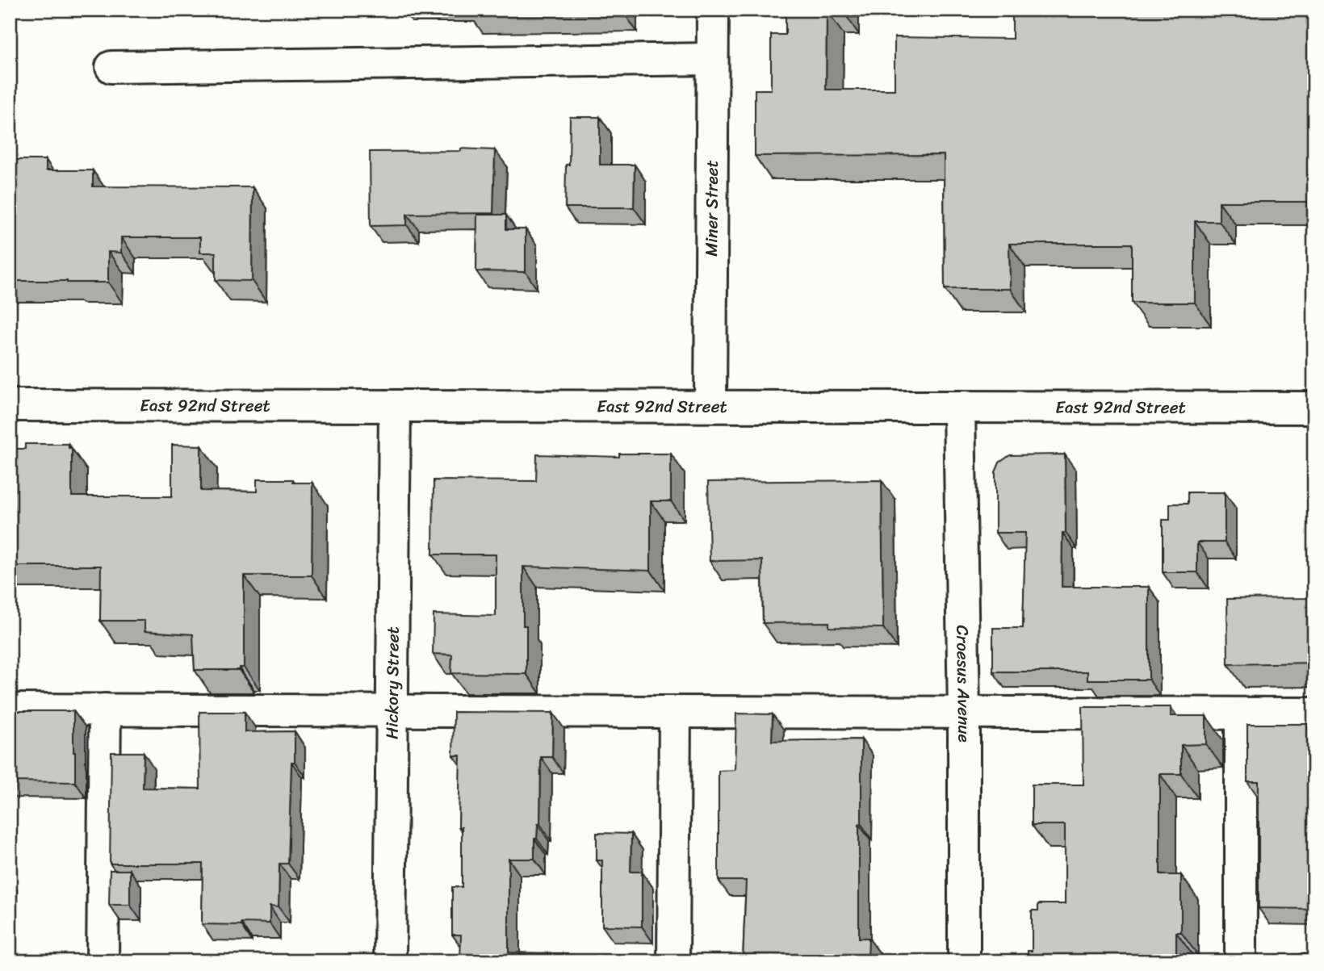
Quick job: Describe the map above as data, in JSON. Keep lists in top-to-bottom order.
{
  "streets": {
    "street": [
      "Miner Street",
      "East 92nd Street",
      "Hickory Street",
      "Croesus Avenue"
    ]
  },
  "crossings": [
    ["Miner Street", "East 92nd Street"],
    ["East 92nd Street", "Hickory Street"],
    ["East 92nd Street", "Croesus Avenue"]
  ]
}
